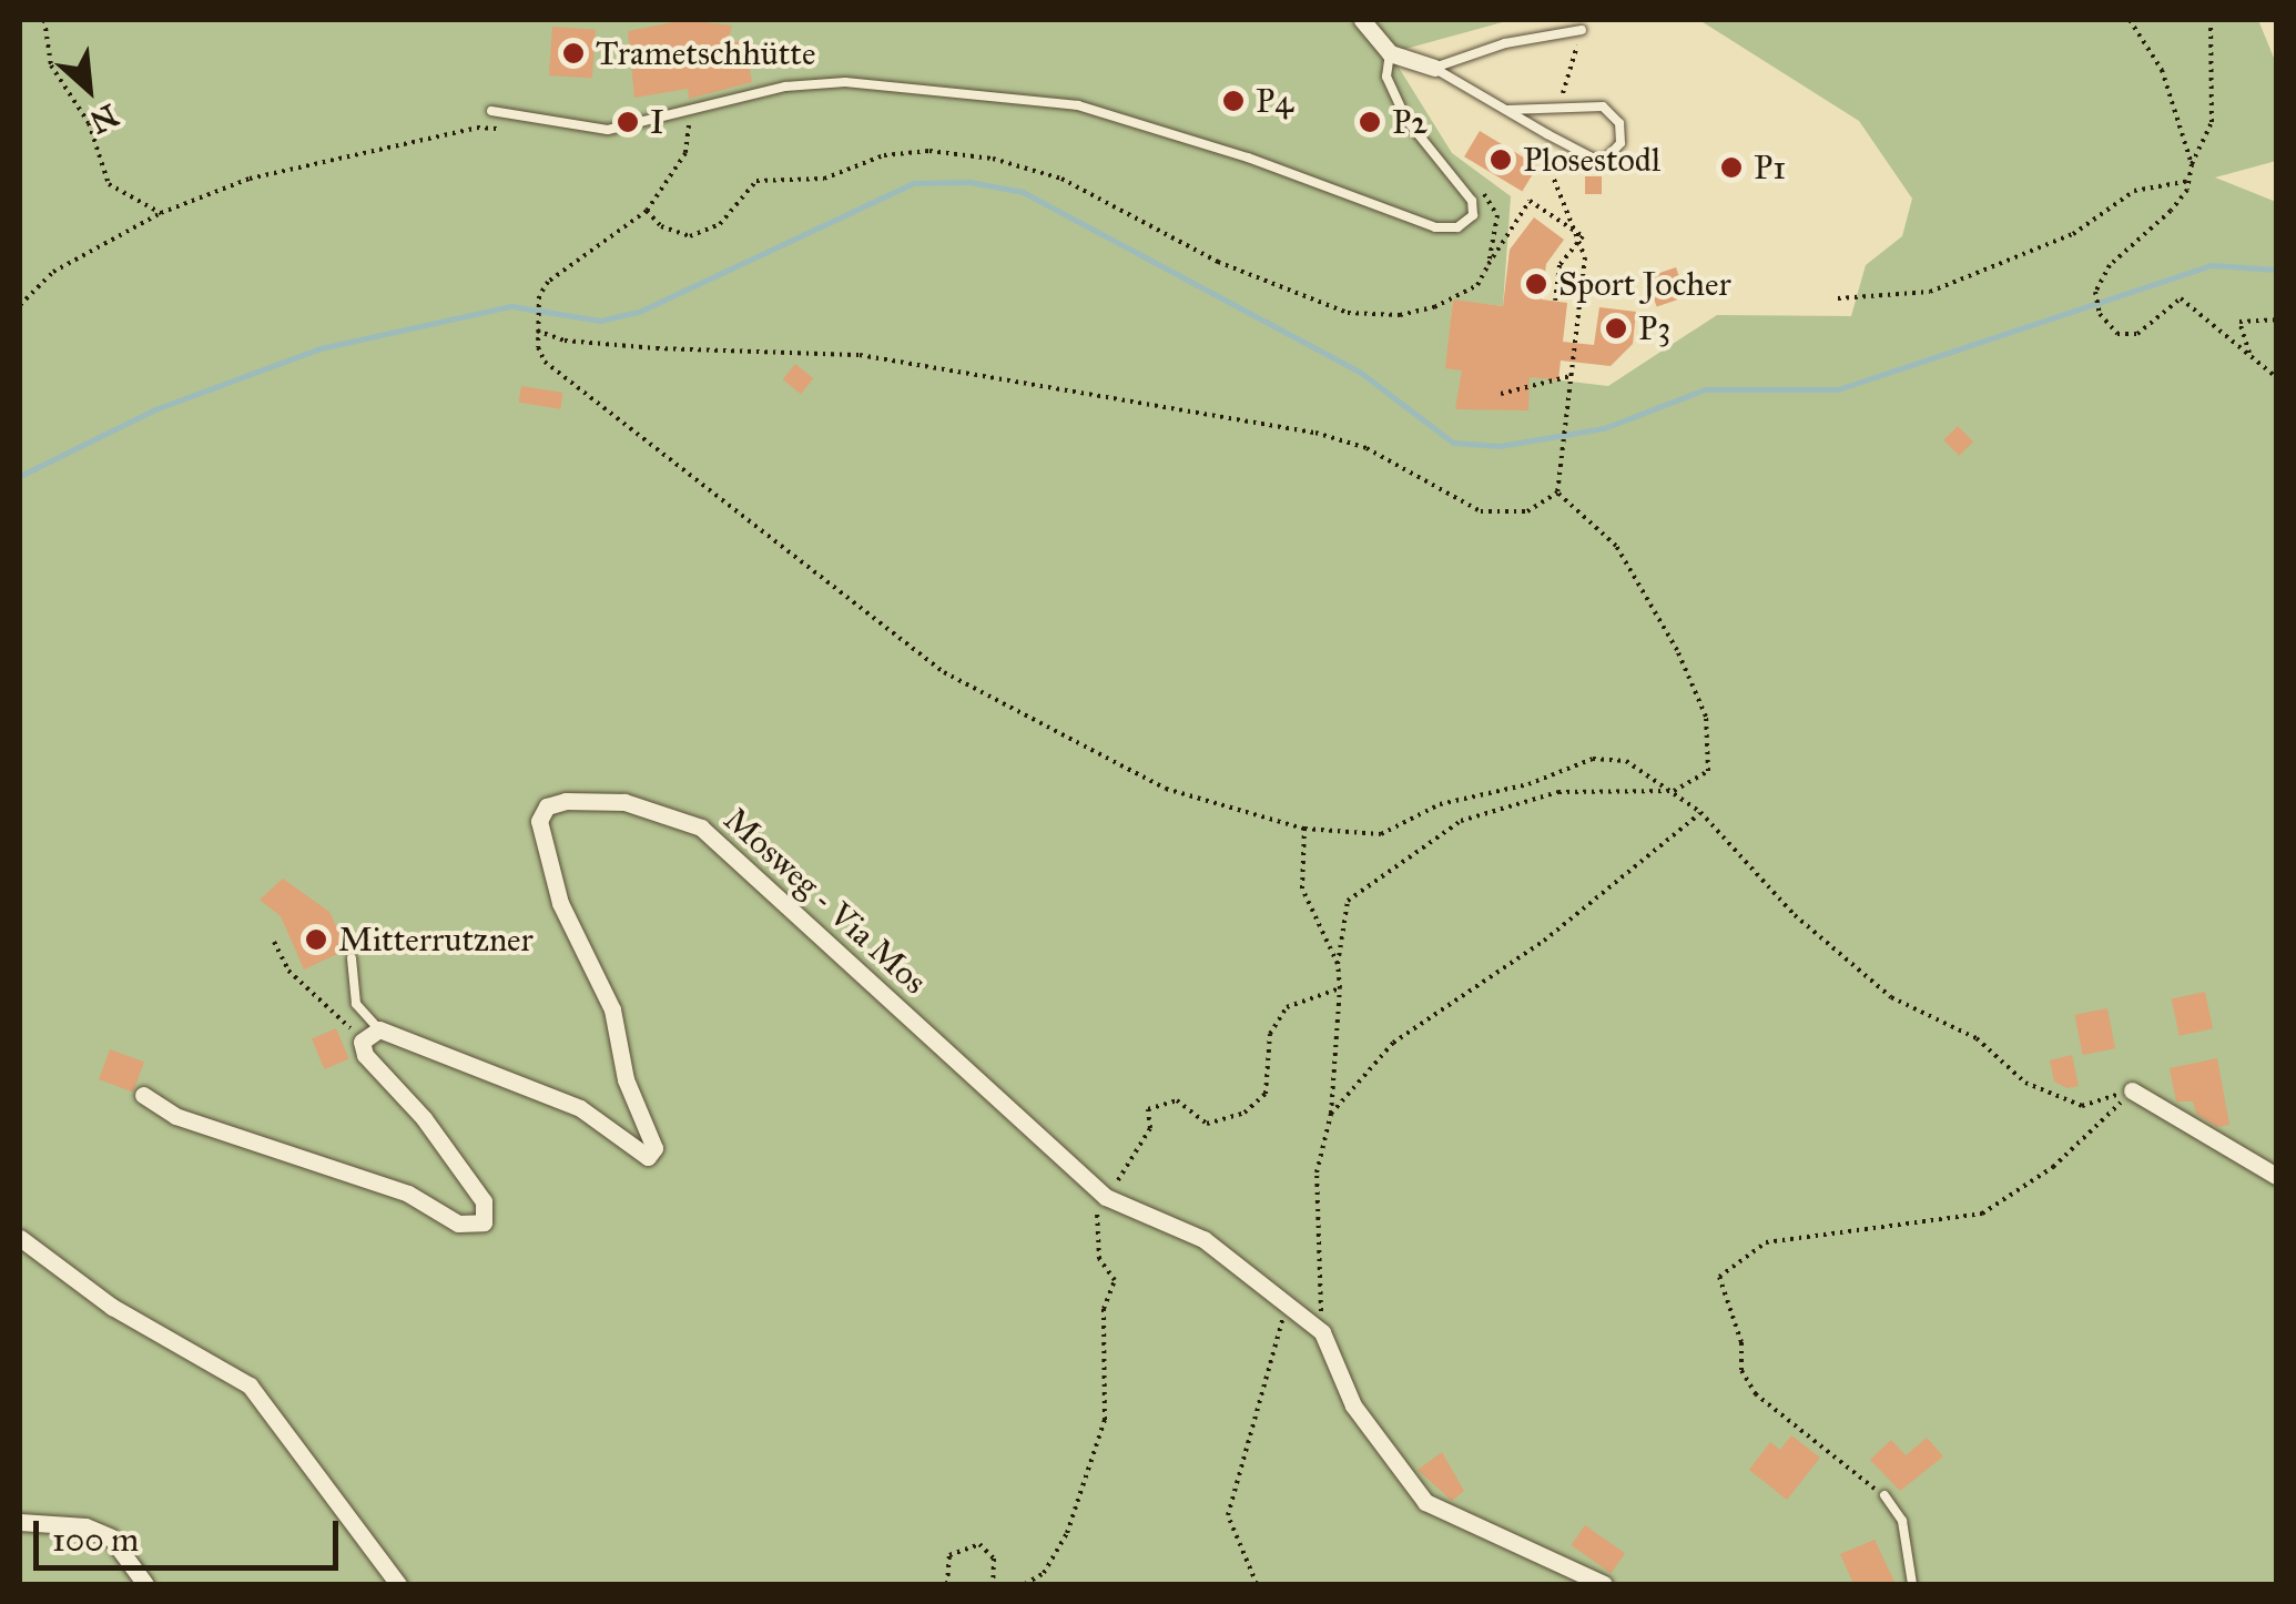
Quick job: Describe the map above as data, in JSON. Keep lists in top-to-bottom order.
{
  "streets": {
    "street": ["Mosweg - Via Mos"]
  },
  "places": [
    "Trametschhütte",
    "P4",
    "I",
    "P2",
    "Plosestodl",
    "P1",
    "Sport Jocher",
    "P3",
    "Mitterrutzner"
  ],
  "scale_bar": "100 m",
  "north": "bottom right"
}
